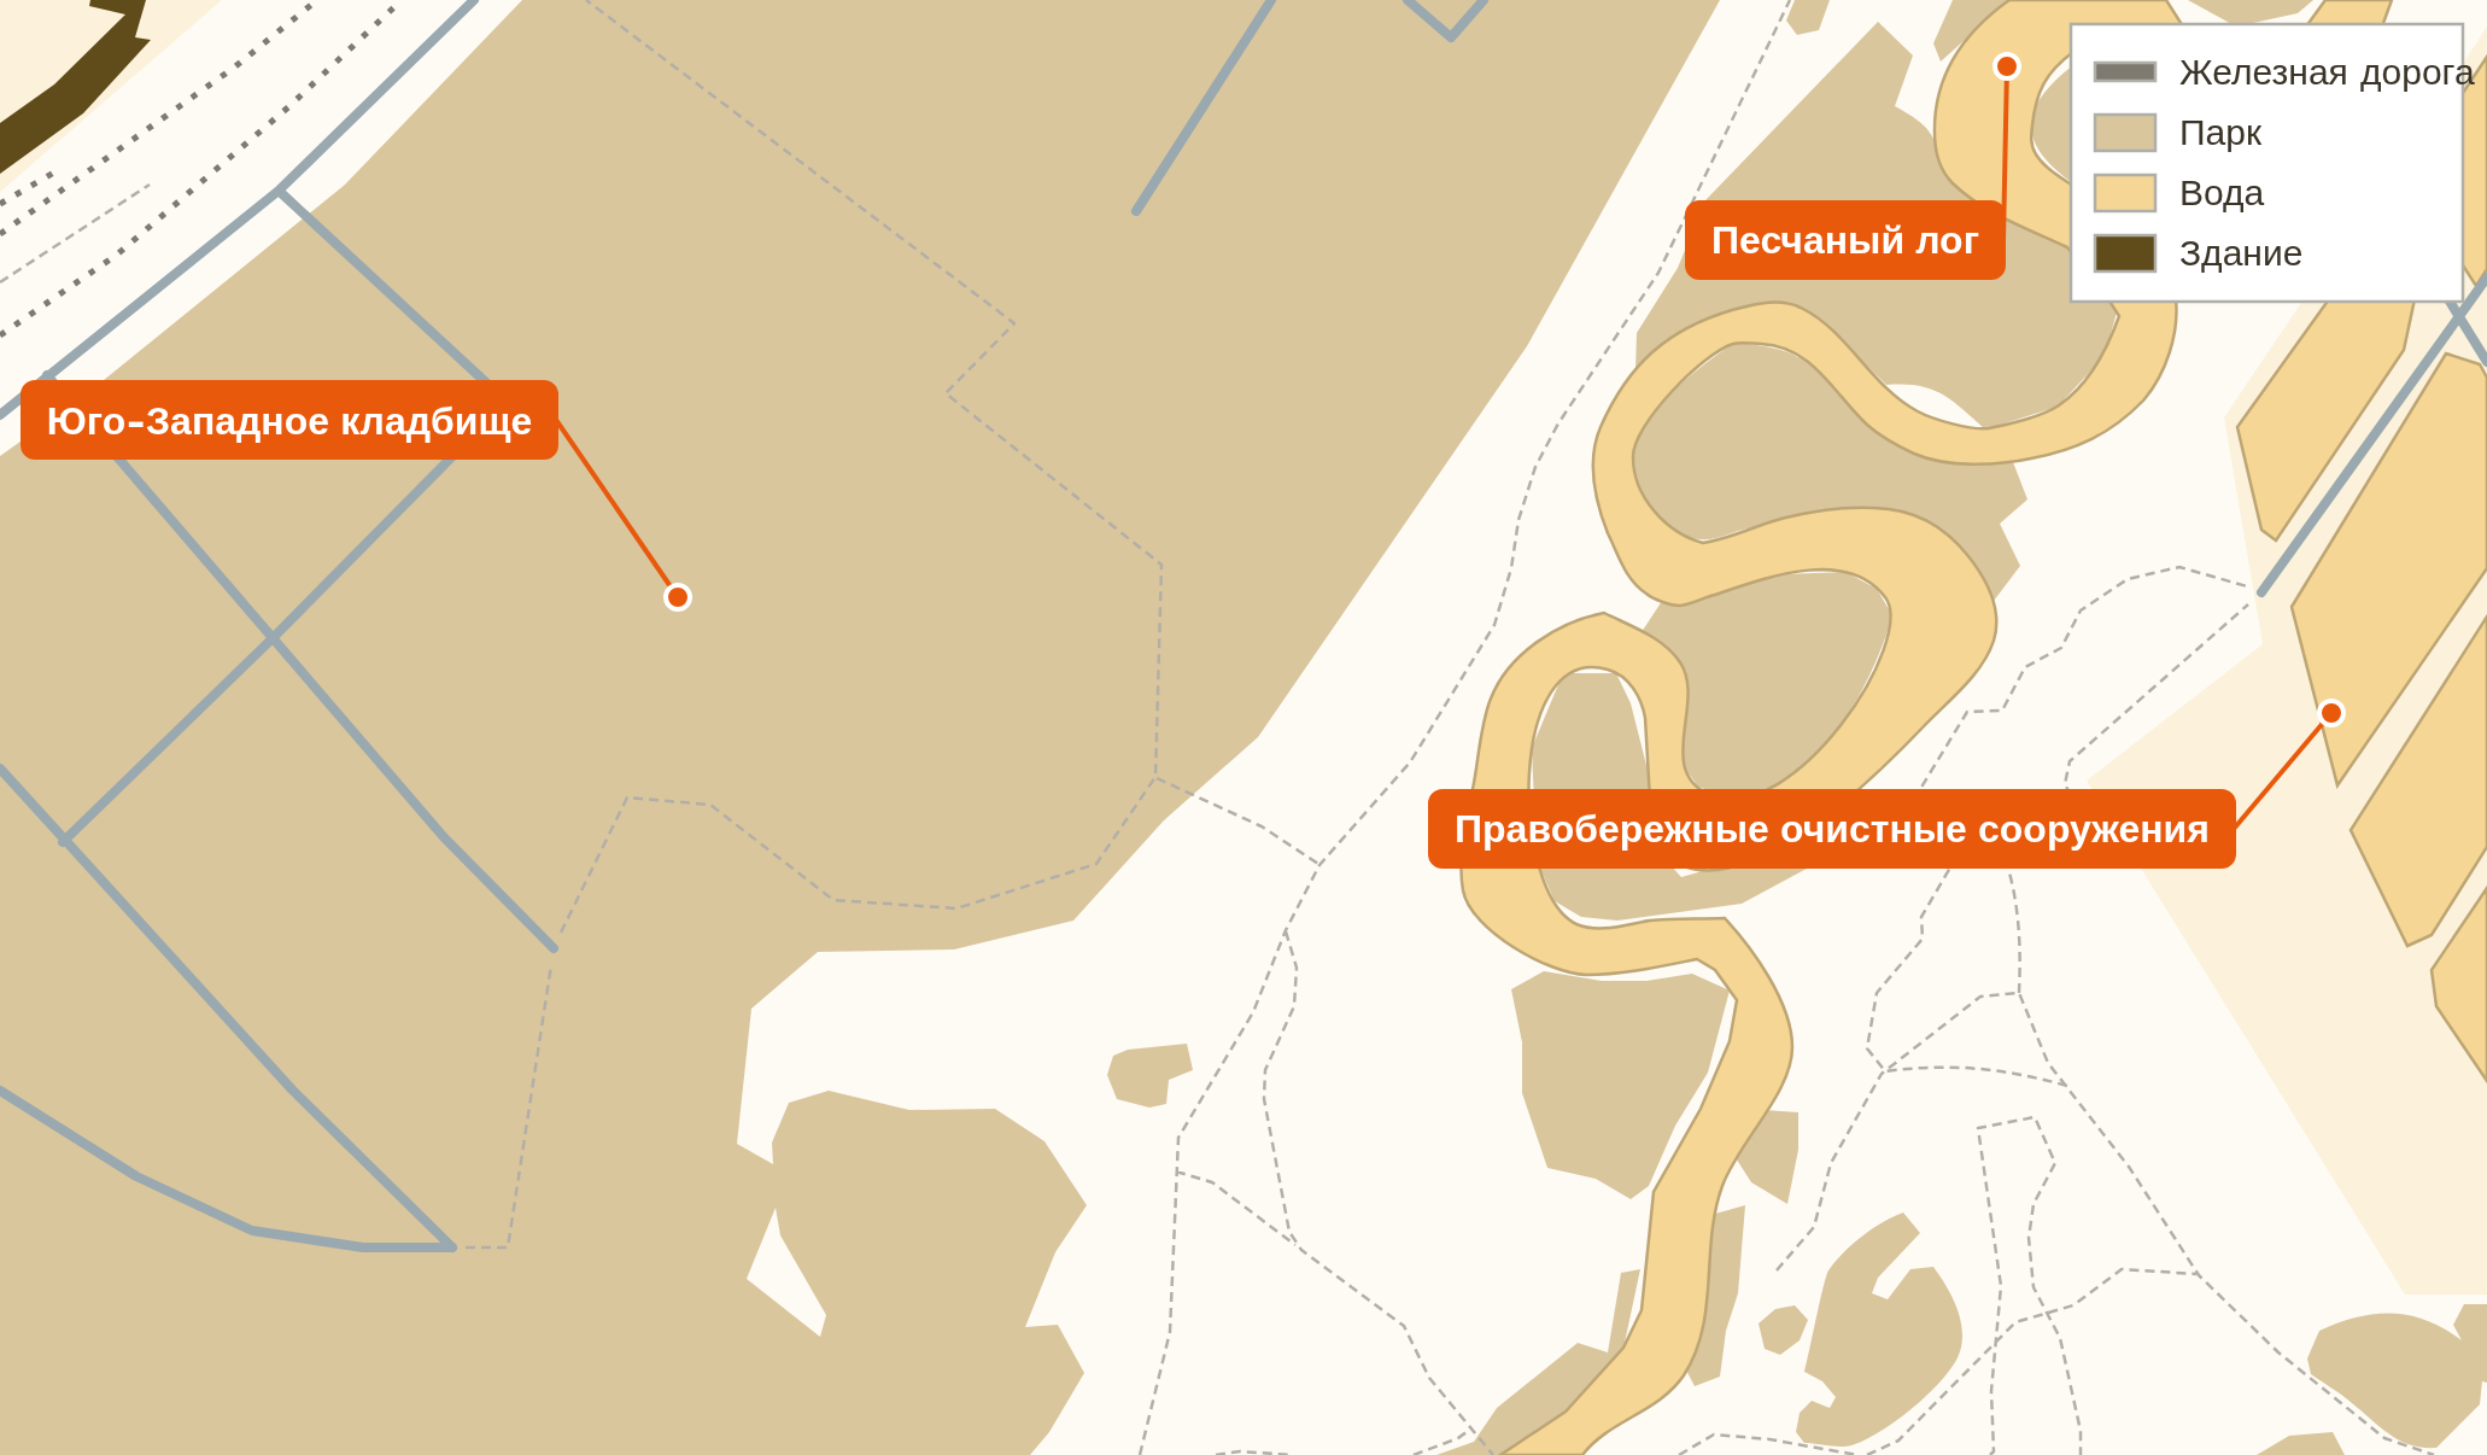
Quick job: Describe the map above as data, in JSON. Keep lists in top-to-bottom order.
{
  "places": ["Песчаный лог", "Юго-Западное кладбище", "Правобережные очистные сооружения"],
  "legend": [
    "Железная дорога",
    "Парк",
    "Вода",
    "Здание"
  ]
}
